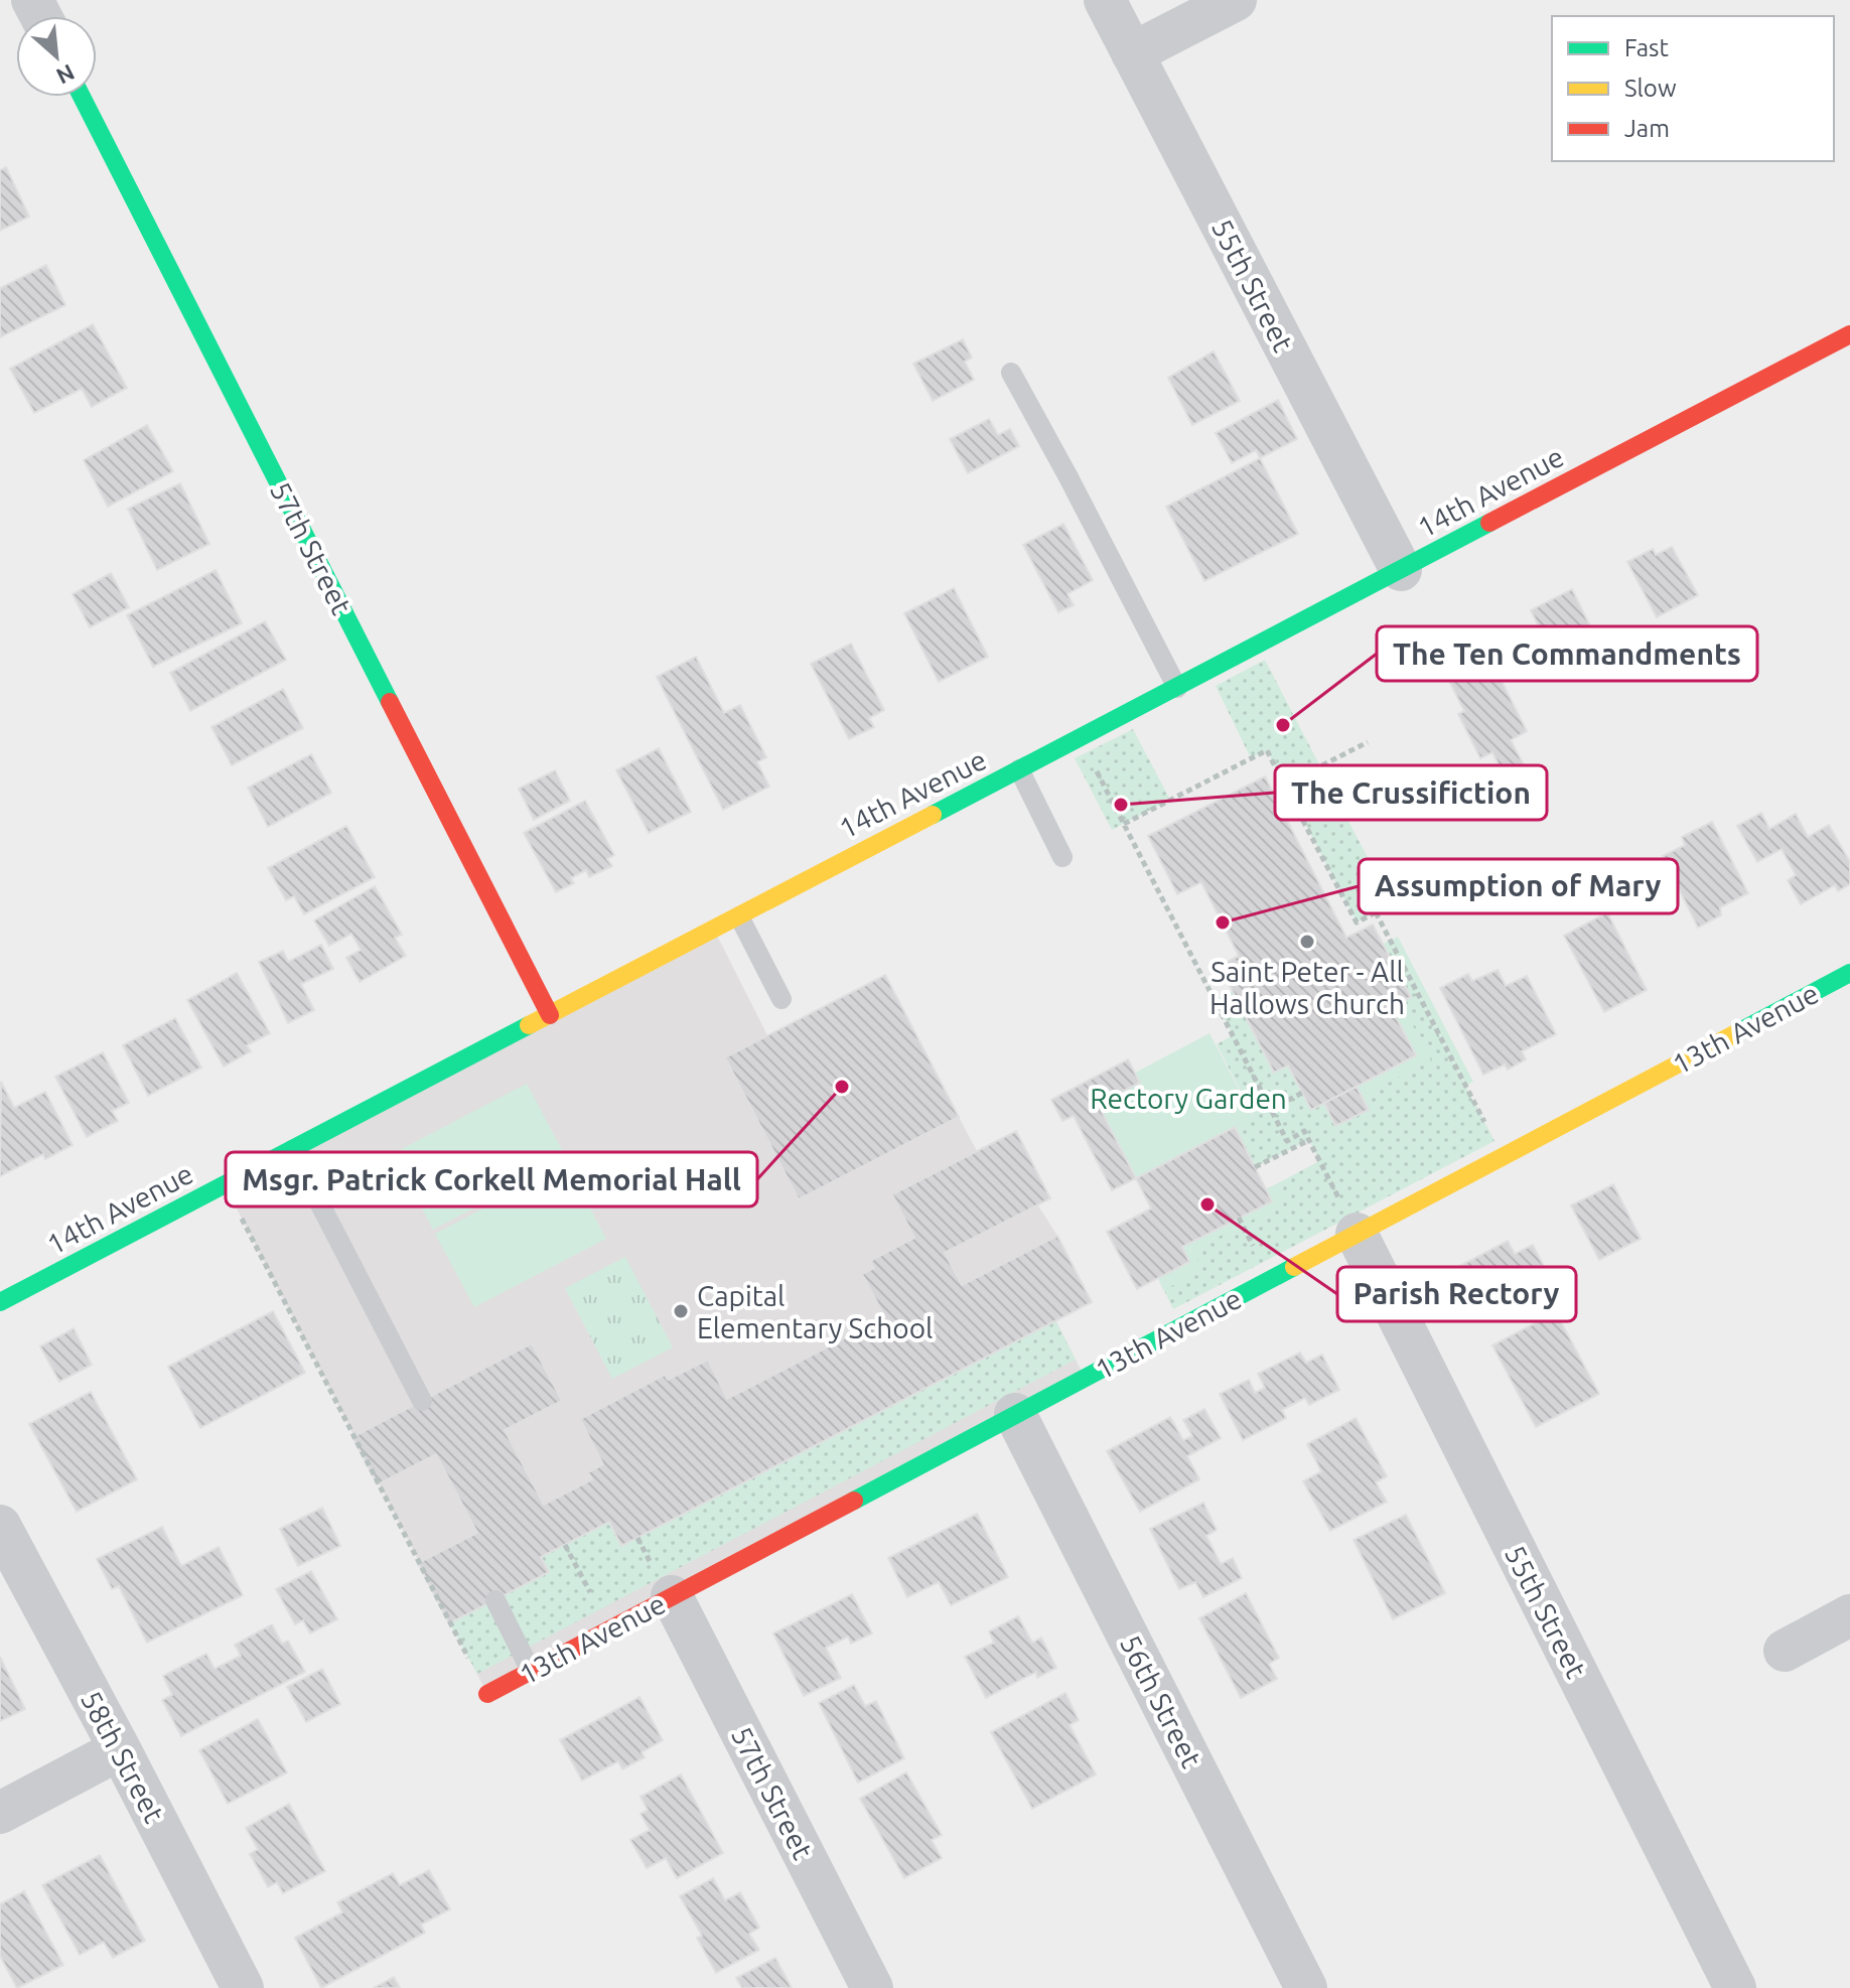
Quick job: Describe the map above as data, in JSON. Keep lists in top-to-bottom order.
{
  "streets": {
    "street": [
      "55th Street",
      "14th Avenue",
      "57th Street",
      "13th Avenue",
      "56th Street",
      "58th Street"
    ]
  },
  "crossings": [
    ["55th Street", "14th Avenue"],
    ["55th Street", "13th Avenue"],
    ["14th Avenue", "57th Street"],
    ["57th Street", "13th Avenue"],
    ["13th Avenue", "56th Street"]
  ],
  "parks": ["Rectory Garden"],
  "places": [
    "The Ten Commandments",
    "The Crussifiction",
    "Assumption of Mary",
    "Saint Peter - All Hallows Church",
    "Msgr. Patrick Corkell Memorial Hall",
    "Parish Rectory",
    "Capital Elementary School"
  ],
  "legend": ["Fast", "Slow", "Jam"],
  "north": "bottom right"
}
